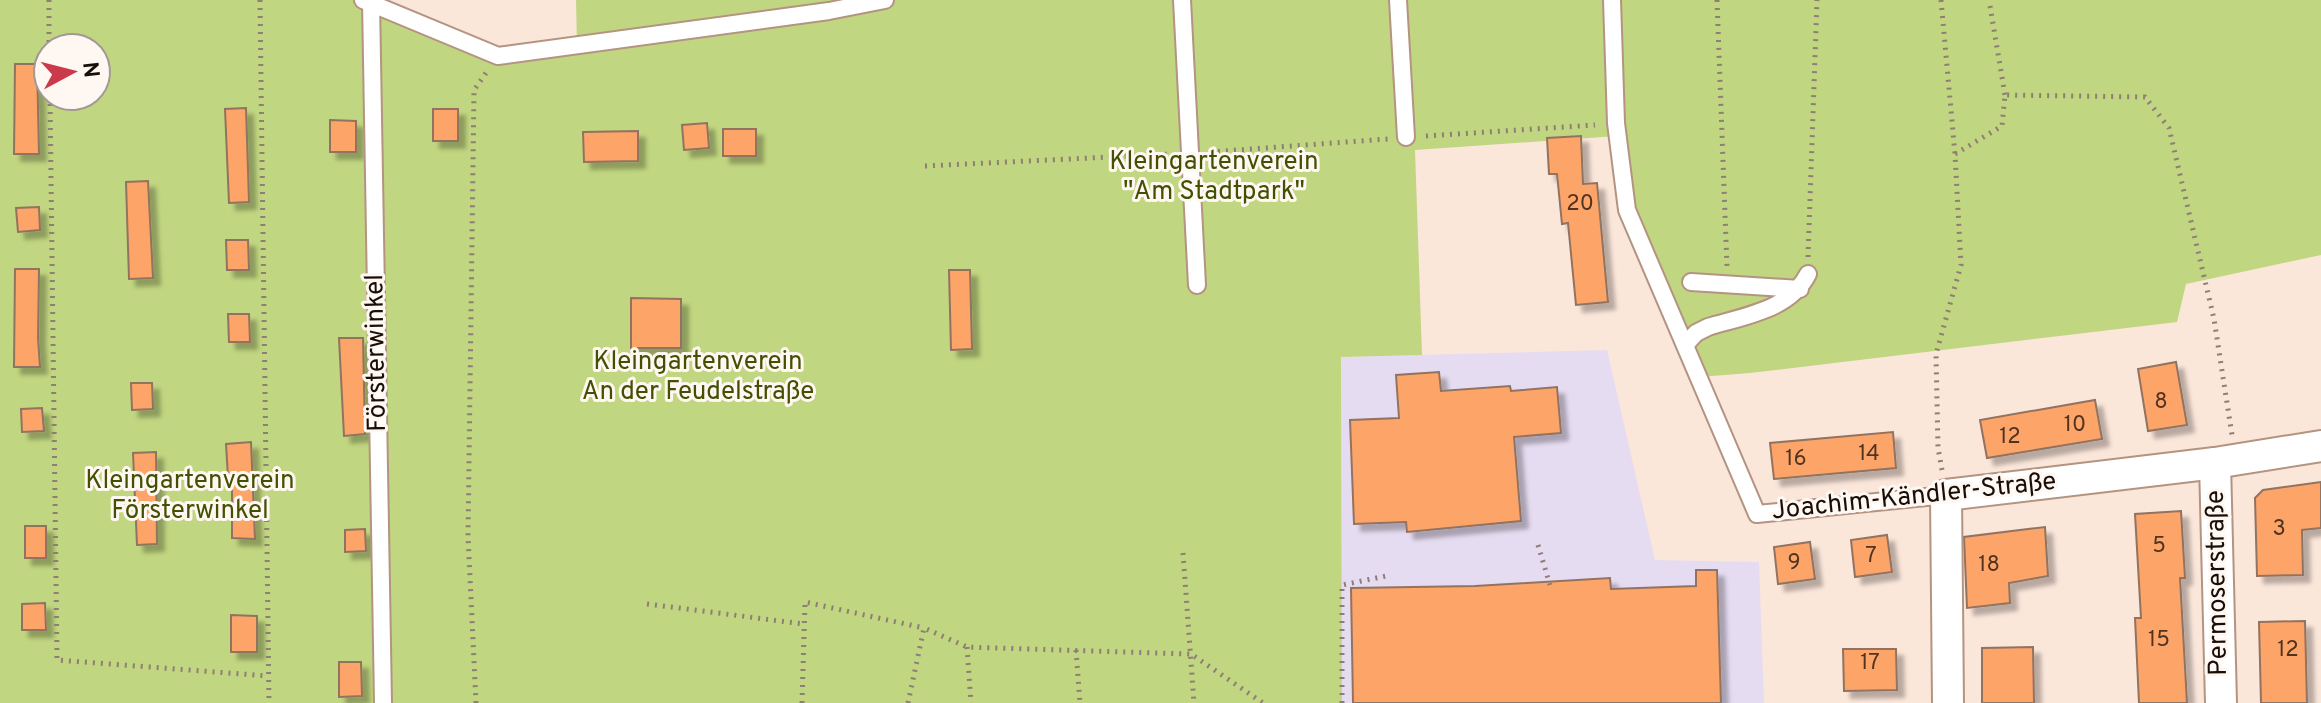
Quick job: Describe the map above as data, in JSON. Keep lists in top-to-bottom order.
{
  "streets": {
    "street": ["Joachim-Kändler-Straße", "Permoserstraße"],
    "lane": ["Försterwinkel"]
  },
  "crossings": [
    ["Joachim-Kändler-Straße", "Permoserstraße"]
  ],
  "parks": ["Kleingartenverein \"Am Stadtpark\"", "Kleingartenverein An der Feudelstraße", "Kleingartenverein Försterwinkel"],
  "house_numbers": [
    "20",
    "8",
    "10",
    "12",
    "14",
    "16",
    "3",
    "5",
    "7",
    "9",
    "18",
    "15",
    "12",
    "17"
  ],
  "north": "right"
}
